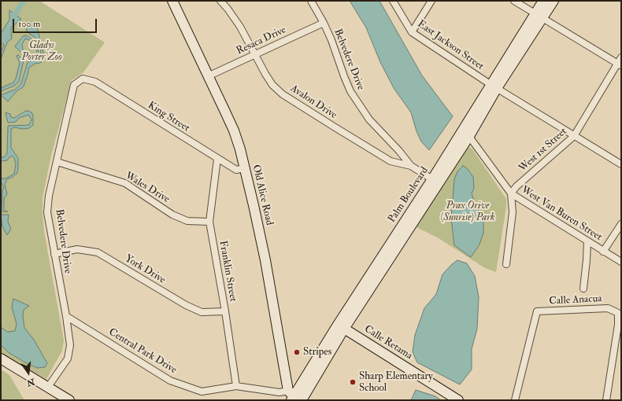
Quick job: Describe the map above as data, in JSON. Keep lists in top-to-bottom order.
{
  "streets": {
    "main road": ["Old Alice Road", "Palm Boulevard", "Calle Retama"],
    "street": [
      "Resaca Drive",
      "East Jackson Street",
      "Belvedere Drive",
      "Avalon Drive",
      "King Street",
      "West 1st Street",
      "Wales Drive",
      "West Van Buren Street",
      "York Drive",
      "Franklin Street",
      "Calle Anacua",
      "Central Park Drive"
    ]
  },
  "crossings": [
    ["Resaca Drive", "Belvedere Drive"],
    ["Resaca Drive", "Avalon Drive"],
    ["Resaca Drive", "Old Alice Road"],
    ["East Jackson Street", "West 1st Street"],
    ["East Jackson Street", "Palm Boulevard"],
    ["Belvedere Drive", "Avalon Drive"],
    ["Belvedere Drive", "King Street"],
    ["Belvedere Drive", "Wales Drive"],
    ["Belvedere Drive", "York Drive"],
    ["Belvedere Drive", "Central Park Drive"],
    ["Avalon Drive", "Palm Boulevard"],
    ["King Street", "Old Alice Road"],
    ["King Street", "Franklin Street"],
    ["West 1st Street", "West Van Buren Street"],
    ["Wales Drive", "Franklin Street"],
    ["Old Alice Road", "Palm Boulevard"],
    ["Old Alice Road", "Central Park Drive"],
    ["Palm Boulevard", "West Van Buren Street"],
    ["Palm Boulevard", "Calle Retama"],
    ["Palm Boulevard", "Central Park Drive"],
    ["York Drive", "Franklin Street"],
    ["Franklin Street", "Central Park Drive"]
  ],
  "parks": ["Gladys Porter Zoo", "Prax Orive (Sunrise) Park"],
  "places": ["Stripes", "Sharp Elementary School"],
  "scale_bar": "100 m",
  "north": "bottom"
}
